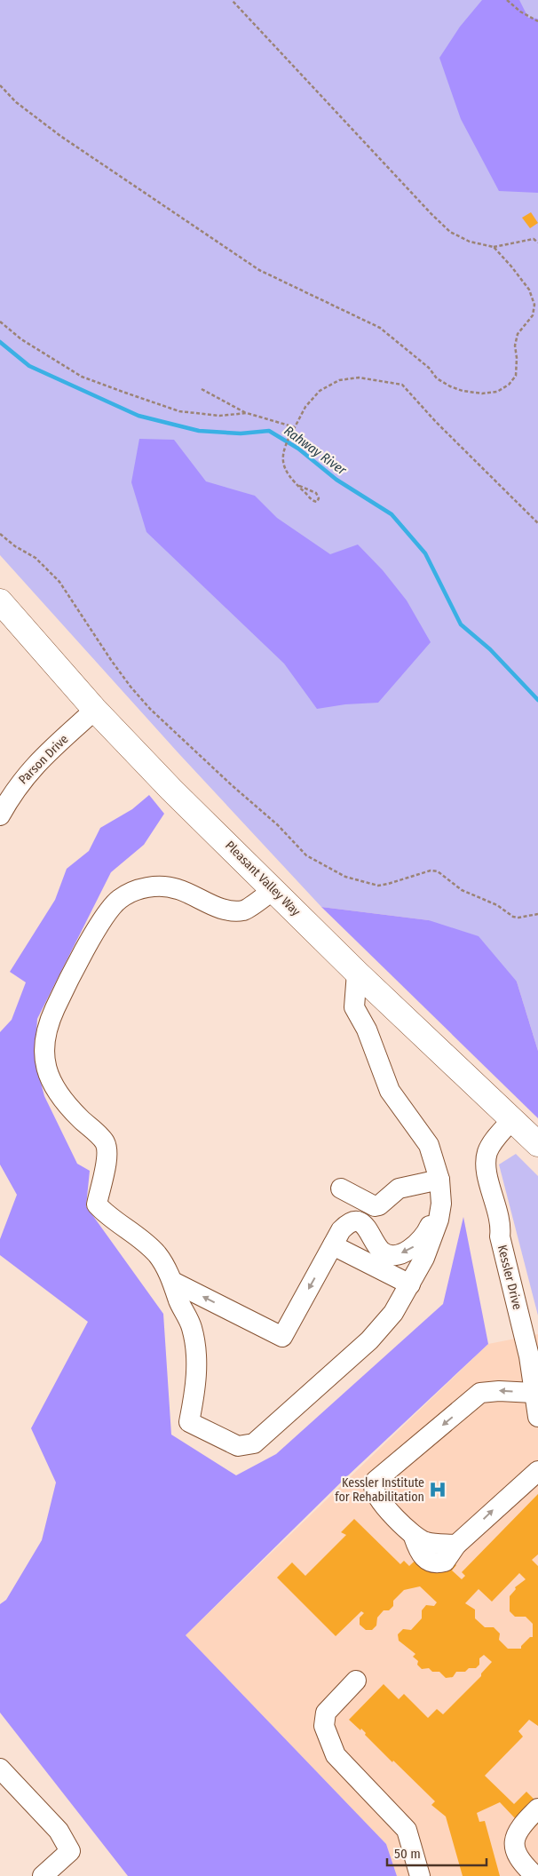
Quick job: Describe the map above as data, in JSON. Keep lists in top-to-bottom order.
{
  "streets": {
    "main road": ["Pleasant Valley Way"],
    "street": ["Parson Drive", "Kessler Drive"]
  },
  "crossings": [
    ["Parson Drive", "Pleasant Valley Way"],
    ["Pleasant Valley Way", "Kessler Drive"]
  ],
  "water": ["Rahway River"],
  "places": {
    "hospital": ["Kessler Institute for Rehabilitation"]
  },
  "scale_bar": "50 m"
}
